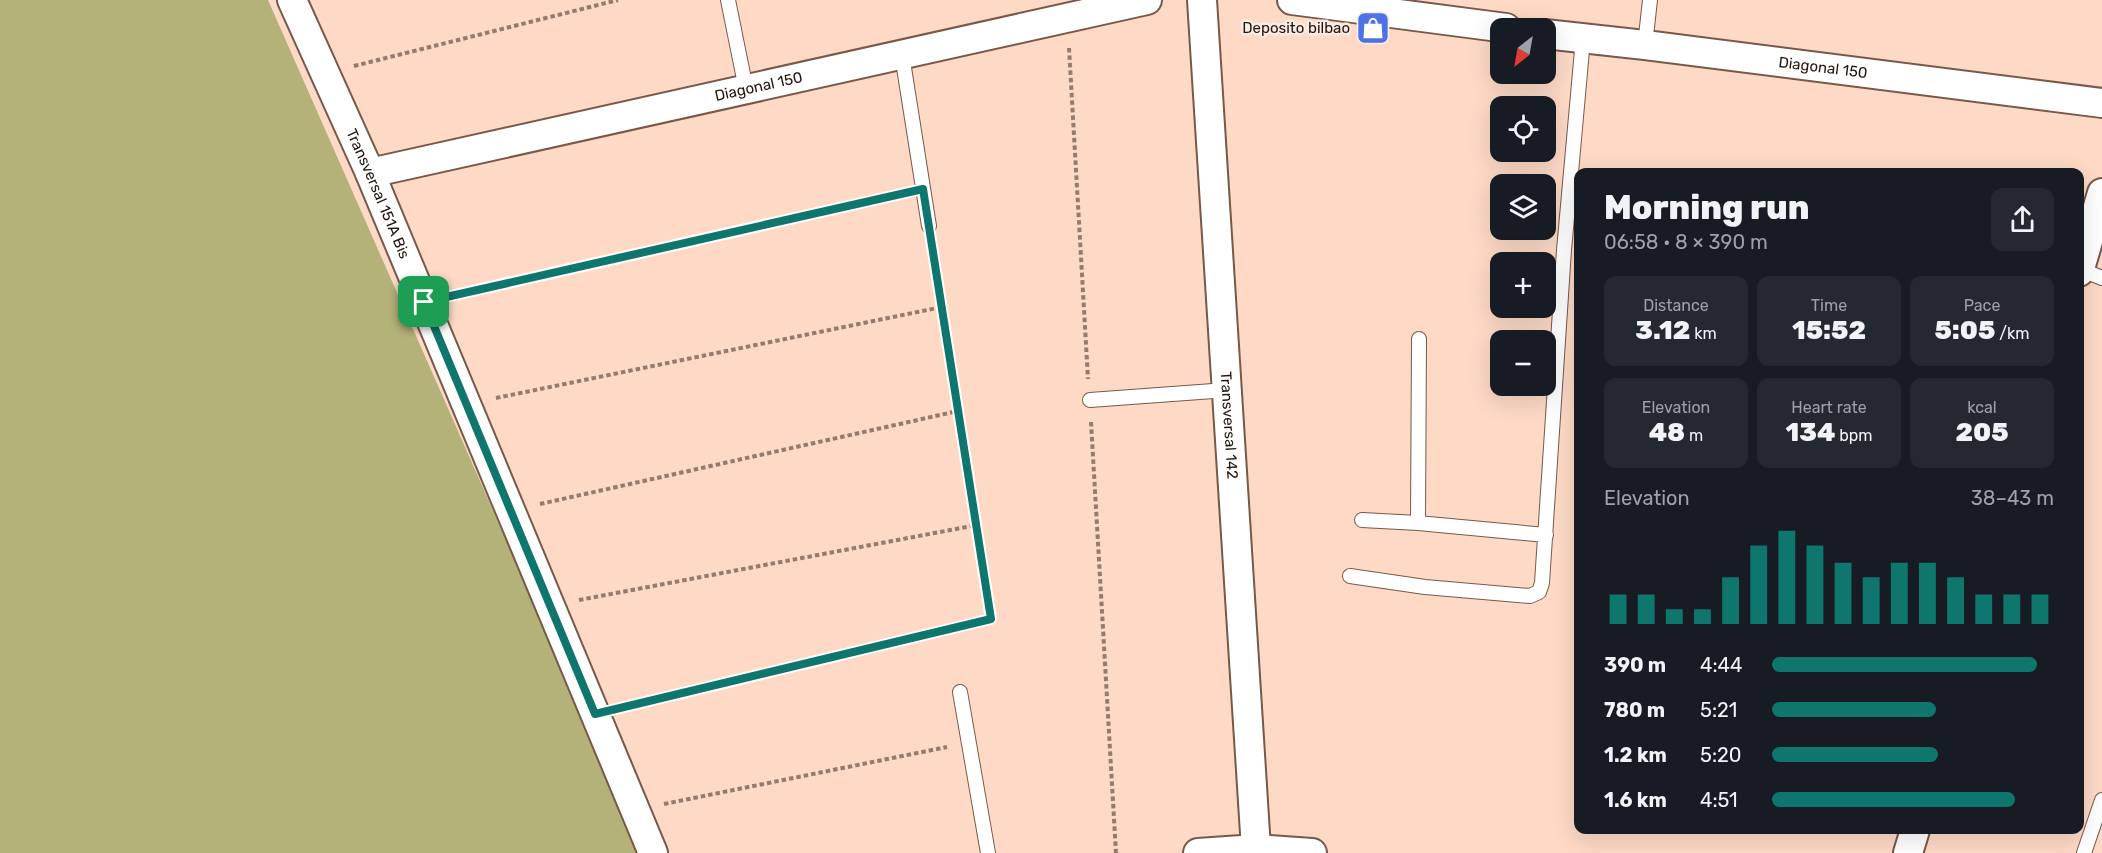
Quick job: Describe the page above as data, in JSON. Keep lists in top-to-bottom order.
{
  "streets": {
    "street": ["Diagonal 150", "Transversal 151A Bis", "Transversal 142"]
  },
  "crossings": [
    ["Diagonal 150", "Transversal 151A Bis"]
  ],
  "places": {
    "shop": ["Deposito bilbao"]
  },
  "north": "bottom left",
  "page": {
    "map_buttons": ["+", "−"],
    "heading": ["Morning run", "06:58 · 8 × 390 m"],
    "stats": [
      ["Distance", "3.12 km"],
      ["Time", "15:52"],
      ["Pace", "5:05 /km"],
      ["Elevation", "48 m"],
      ["Heart rate", "134 bpm"],
      ["kcal", "205"]
    ],
    "chart": ["Elevation", "38–43 m"],
    "list": [
      {
        "name": "390 m",
        "note": "4:44"
      },
      {
        "name": "780 m",
        "note": "5:21"
      },
      {
        "name": "1.2 km",
        "note": "5:20"
      },
      {
        "name": "1.6 km",
        "note": "4:51"
      }
    ]
  }
}
